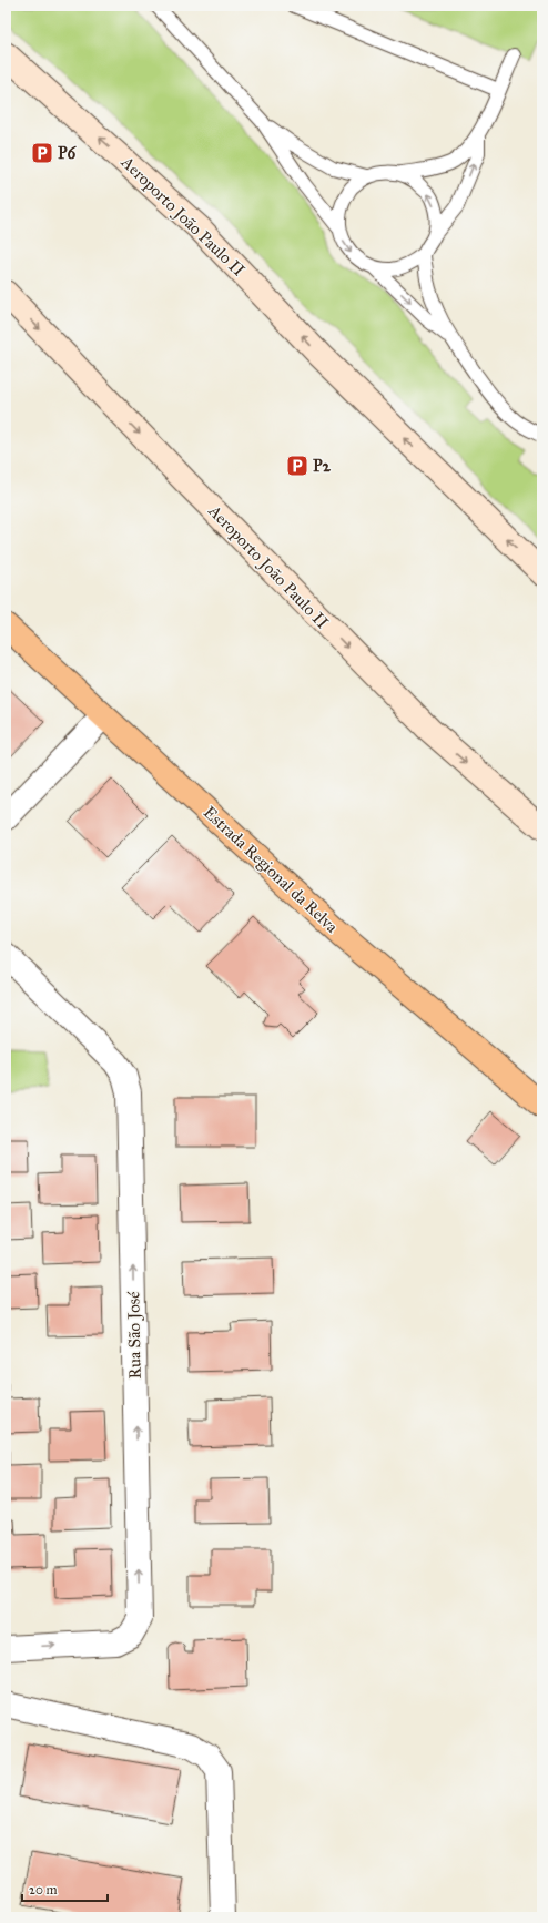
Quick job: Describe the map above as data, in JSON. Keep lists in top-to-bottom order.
{
  "streets": {
    "main road": ["Aeroporto João Paulo II", "Estrada Regional da Relva"],
    "street": ["Rua São José"]
  },
  "one_way": ["Rua São José"],
  "places": {
    "parking": ["P6", "P2"]
  },
  "scale_bar": "20 m"
}
